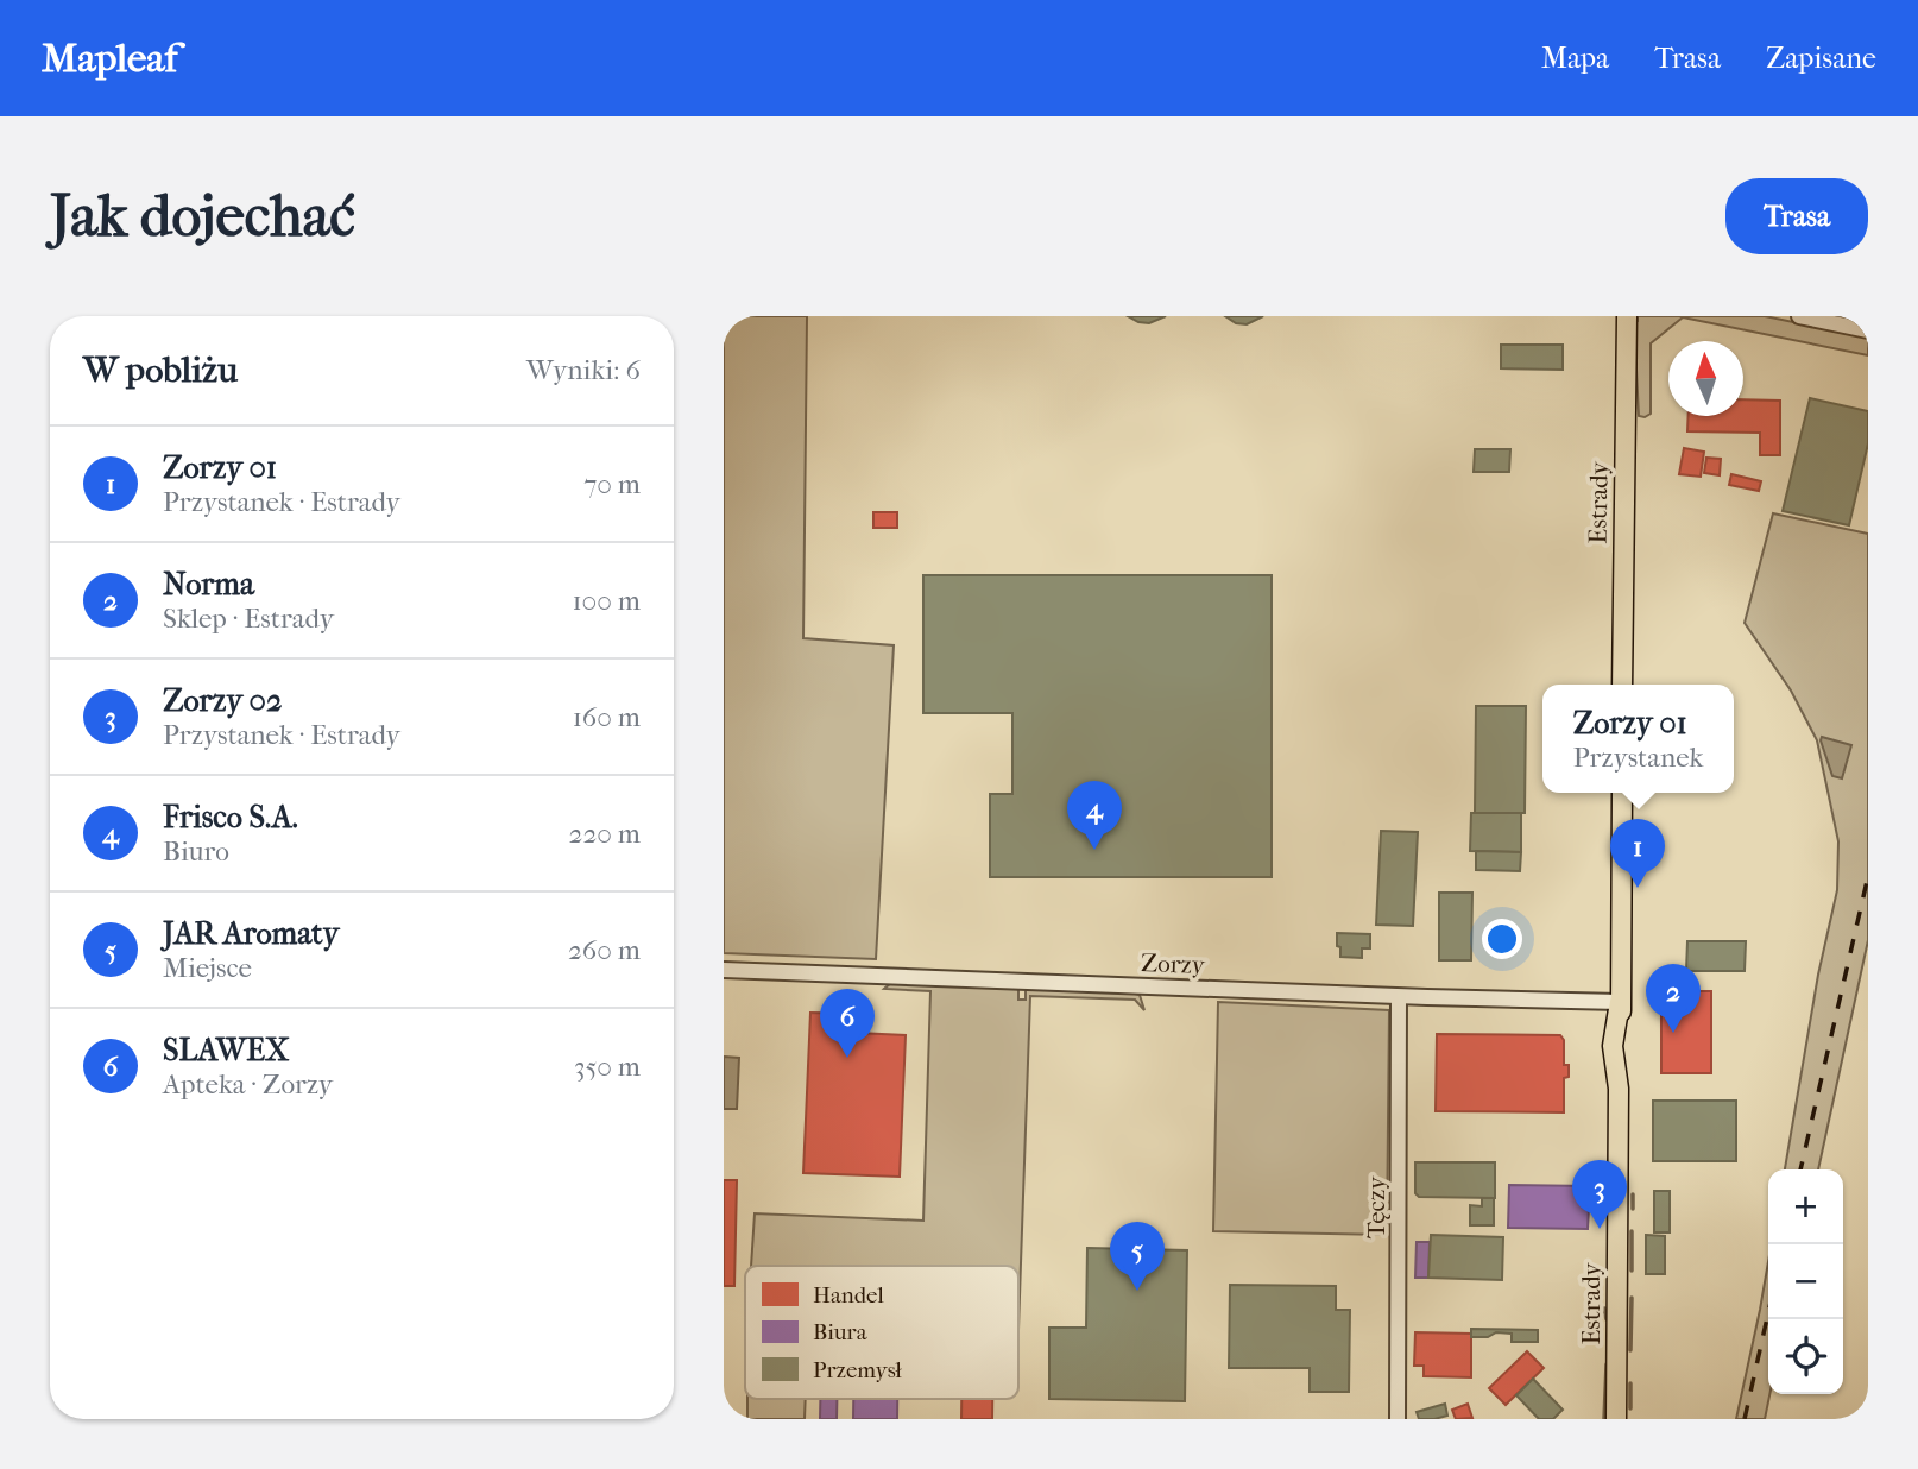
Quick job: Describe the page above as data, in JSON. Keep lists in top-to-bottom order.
{
  "streets": {
    "main road": ["Estrady"],
    "street": ["Zorzy", "Tęczy"]
  },
  "crossings": [
    ["Estrady", "Zorzy"],
    ["Zorzy", "Tęczy"]
  ],
  "legend": ["Handel", "Biura", "Przemysł"],
  "north": "top",
  "page": {
    "header": "Mapleaf",
    "nav": ["Mapa", "Trasa", "Zapisane"],
    "buttons": "Trasa",
    "title": "Jak dojechać",
    "heading": ["W pobliżu", "Wyniki: 6"],
    "list": [
      {
        "mark": "1",
        "name": "Zorzy 01",
        "note": "Przystanek · Estrady",
        "value": "70 m"
      },
      {
        "mark": "2",
        "name": "Norma",
        "note": "Sklep · Estrady",
        "value": "100 m"
      },
      {
        "mark": "3",
        "name": "Zorzy 02",
        "note": "Przystanek · Estrady",
        "value": "160 m"
      },
      {
        "mark": "4",
        "name": "Frisco S.A.",
        "note": "Biuro",
        "value": "220 m"
      },
      {
        "mark": "5",
        "name": "JAR Aromaty",
        "note": "Miejsce",
        "value": "260 m"
      },
      {
        "mark": "6",
        "name": "SLAWEX",
        "note": "Apteka · Zorzy",
        "value": "350 m"
      }
    ],
    "popup": ["Zorzy 01", "Przystanek"],
    "pins": [
      "4",
      "1",
      "2",
      "6",
      "3",
      "5"
    ],
    "map_buttons": ["+", "−"]
  }
}
